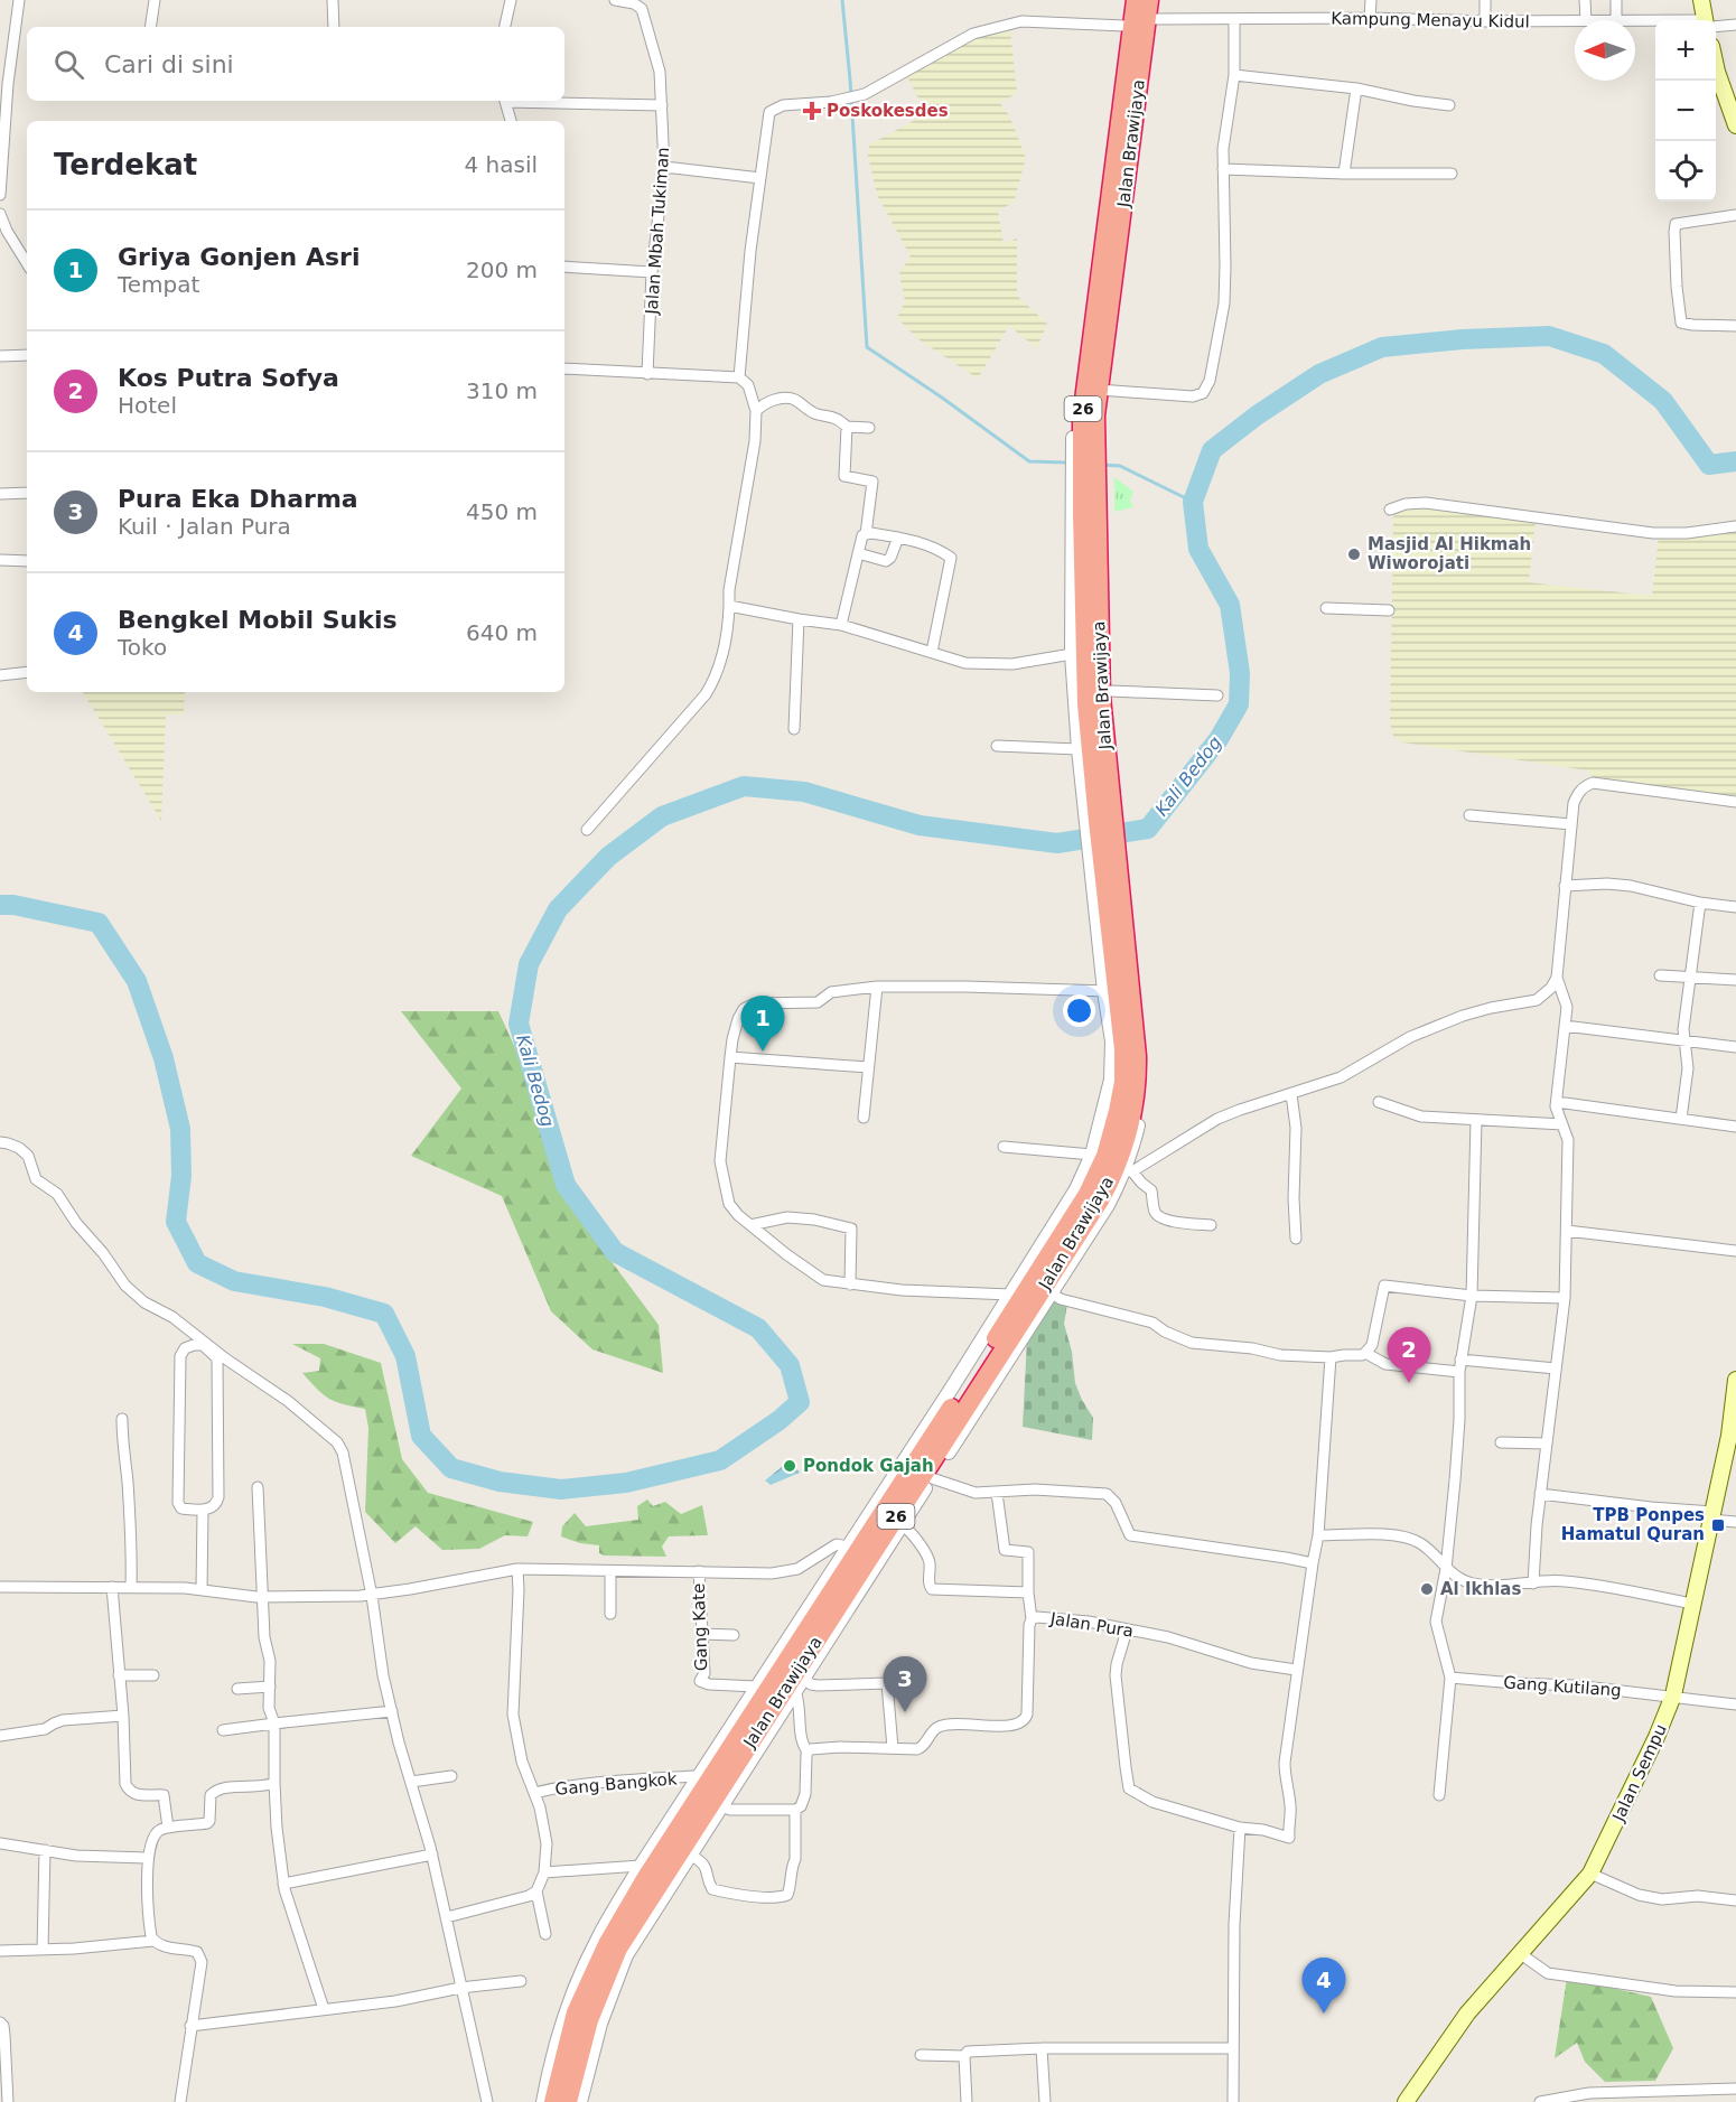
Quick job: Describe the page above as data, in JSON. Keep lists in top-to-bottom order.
{
  "streets": {
    "highway": ["Jalan Brawijaya", "26"],
    "main road": ["Jalan Sempu"],
    "street": [
      "Kampung Menayu Kidul",
      "Jalan Mbah Tukiman",
      "Jalan Pura",
      "Gang Kate",
      "Gang Kutilang",
      "Gang Bangkok"
    ]
  },
  "crossings": [
    ["Gang Kutilang", "Jalan Sempu"]
  ],
  "water": ["Kali Bedog"],
  "places": {
    "health": ["Poskokesdes"],
    "other": ["Masjid Al Hikmah Wiworojati", "Pondok Gajah", "Al Ikhlas"],
    "transit": ["TPB Ponpes Hamatul Quran"]
  },
  "north": "left",
  "page": {
    "map_buttons": ["+", "−"],
    "search": "Cari di sini",
    "heading": ["Terdekat", "4 hasil"],
    "list": [
      {
        "mark": "1",
        "name": "Griya Gonjen Asri",
        "note": "Tempat",
        "value": "200 m"
      },
      {
        "mark": "2",
        "name": "Kos Putra Sofya",
        "note": "Hotel",
        "value": "310 m"
      },
      {
        "mark": "3",
        "name": "Pura Eka Dharma",
        "note": "Kuil · Jalan Pura",
        "value": "450 m"
      },
      {
        "mark": "4",
        "name": "Bengkel Mobil Sukis",
        "note": "Toko",
        "value": "640 m"
      }
    ],
    "pins": [
      "1",
      "2",
      "3",
      "4"
    ]
  }
}
